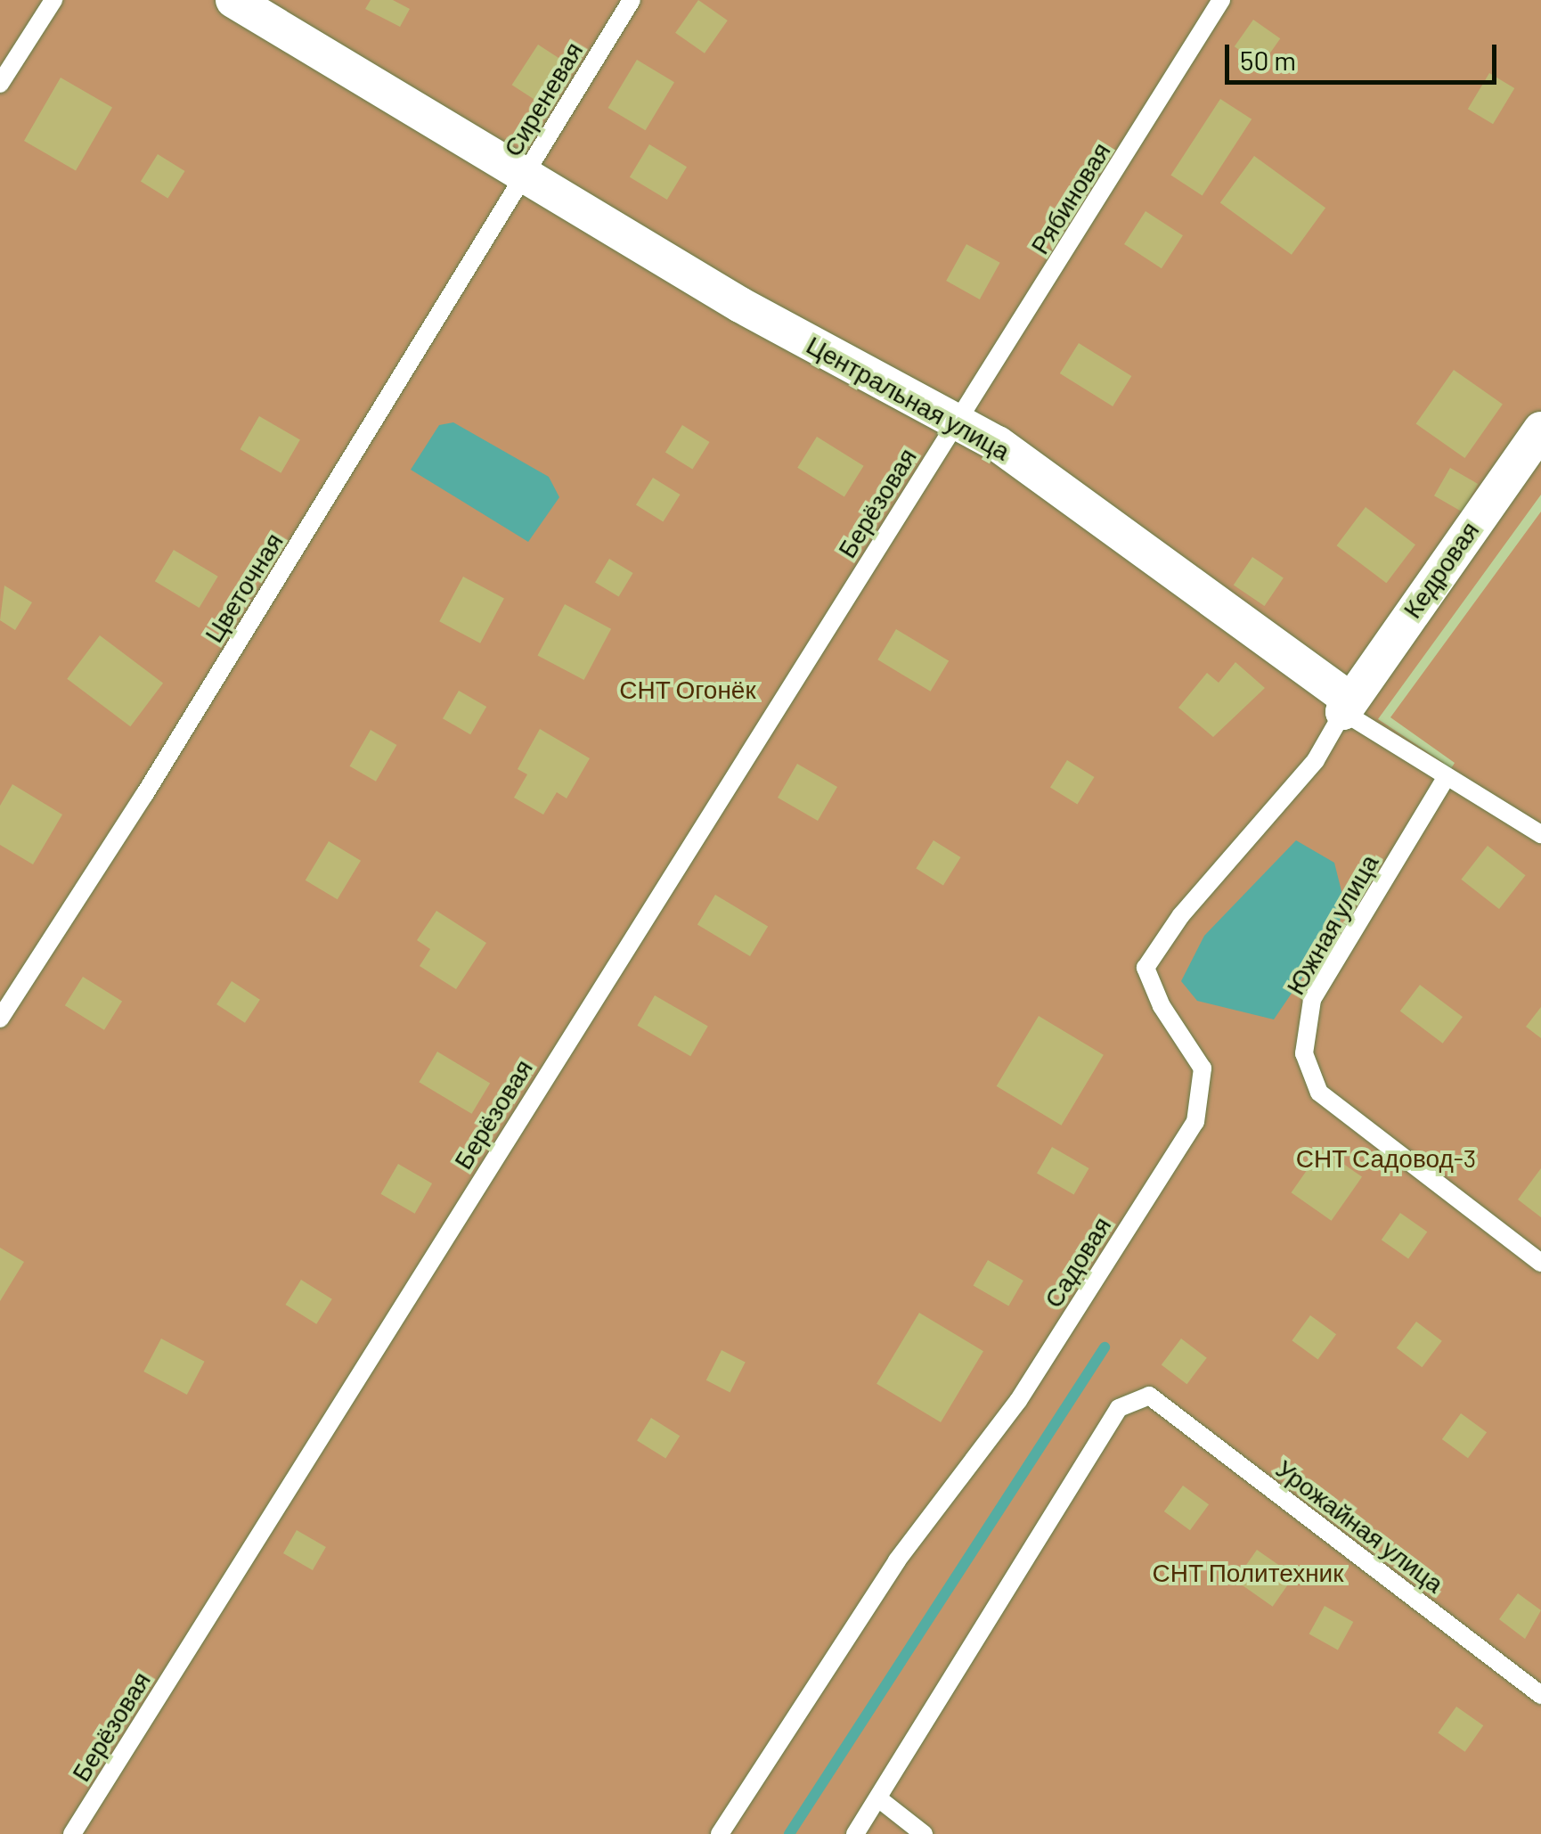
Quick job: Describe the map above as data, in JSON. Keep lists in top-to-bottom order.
{
  "streets": {
    "street": ["Центральная улица", "Кедровая"],
    "lane": [
      "Сиреневая",
      "Рябиновая",
      "Берёзовая",
      "Цветочная",
      "Южная улица",
      "Садовая",
      "Урожайная улица"
    ]
  },
  "crossings": [
    ["Сиреневая", "Центральная улица"],
    ["Сиреневая", "Цветочная"],
    ["Рябиновая", "Центральная улица"],
    ["Рябиновая", "Берёзовая"],
    ["Центральная улица", "Берёзовая"],
    ["Центральная улица", "Кедровая"],
    ["Центральная улица", "Цветочная"],
    ["Центральная улица", "Южная улица"],
    ["Центральная улица", "Садовая"],
    ["Кедровая", "Садовая"]
  ],
  "parks": ["СНТ Огонёк", "СНТ Садовод-3", "СНТ Политехник"],
  "scale_bar": "50 m"
}
